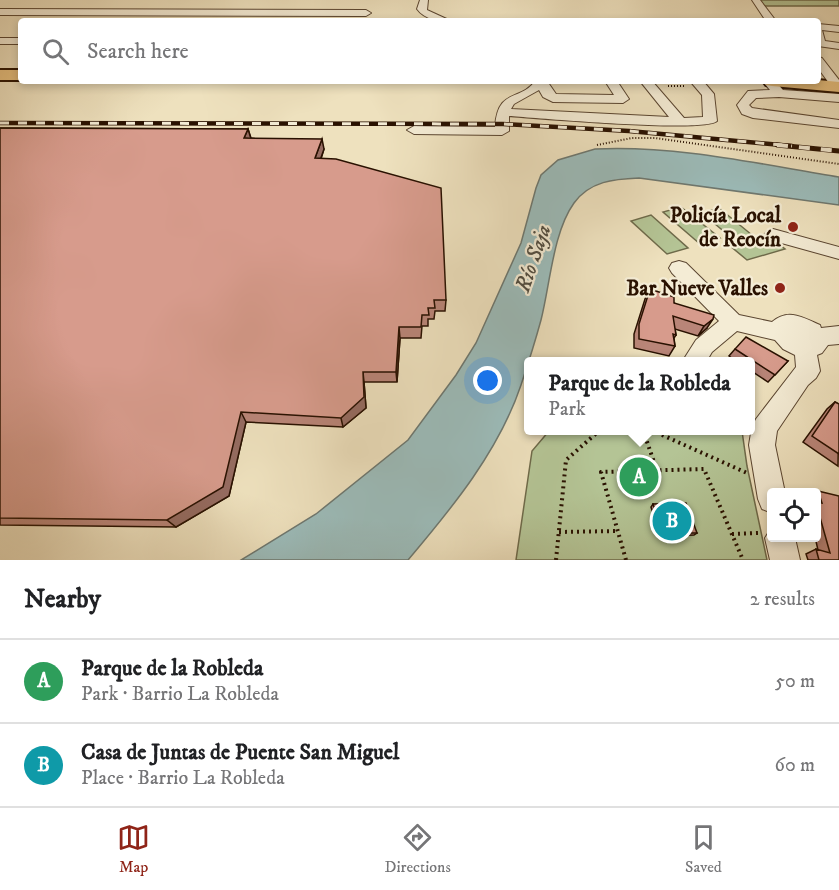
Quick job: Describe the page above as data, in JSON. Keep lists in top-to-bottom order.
{
  "water": ["Río Saja"],
  "places": ["Policía Local de Reocín", "Bar Nueve Valles"],
  "page": {
    "search": "Search here",
    "popup": ["Parque de la Robleda", "Park"],
    "pins": ["A", "B"],
    "heading": ["Nearby", "2 results"],
    "list": [
      {
        "mark": "A",
        "name": "Parque de la Robleda",
        "note": "Park · Barrio La Robleda",
        "value": "50 m"
      },
      {
        "mark": "B",
        "name": "Casa de Juntas de Puente San Miguel",
        "note": "Place · Barrio La Robleda",
        "value": "60 m"
      }
    ],
    "nav": ["Map", "Directions", "Saved"]
  }
}
